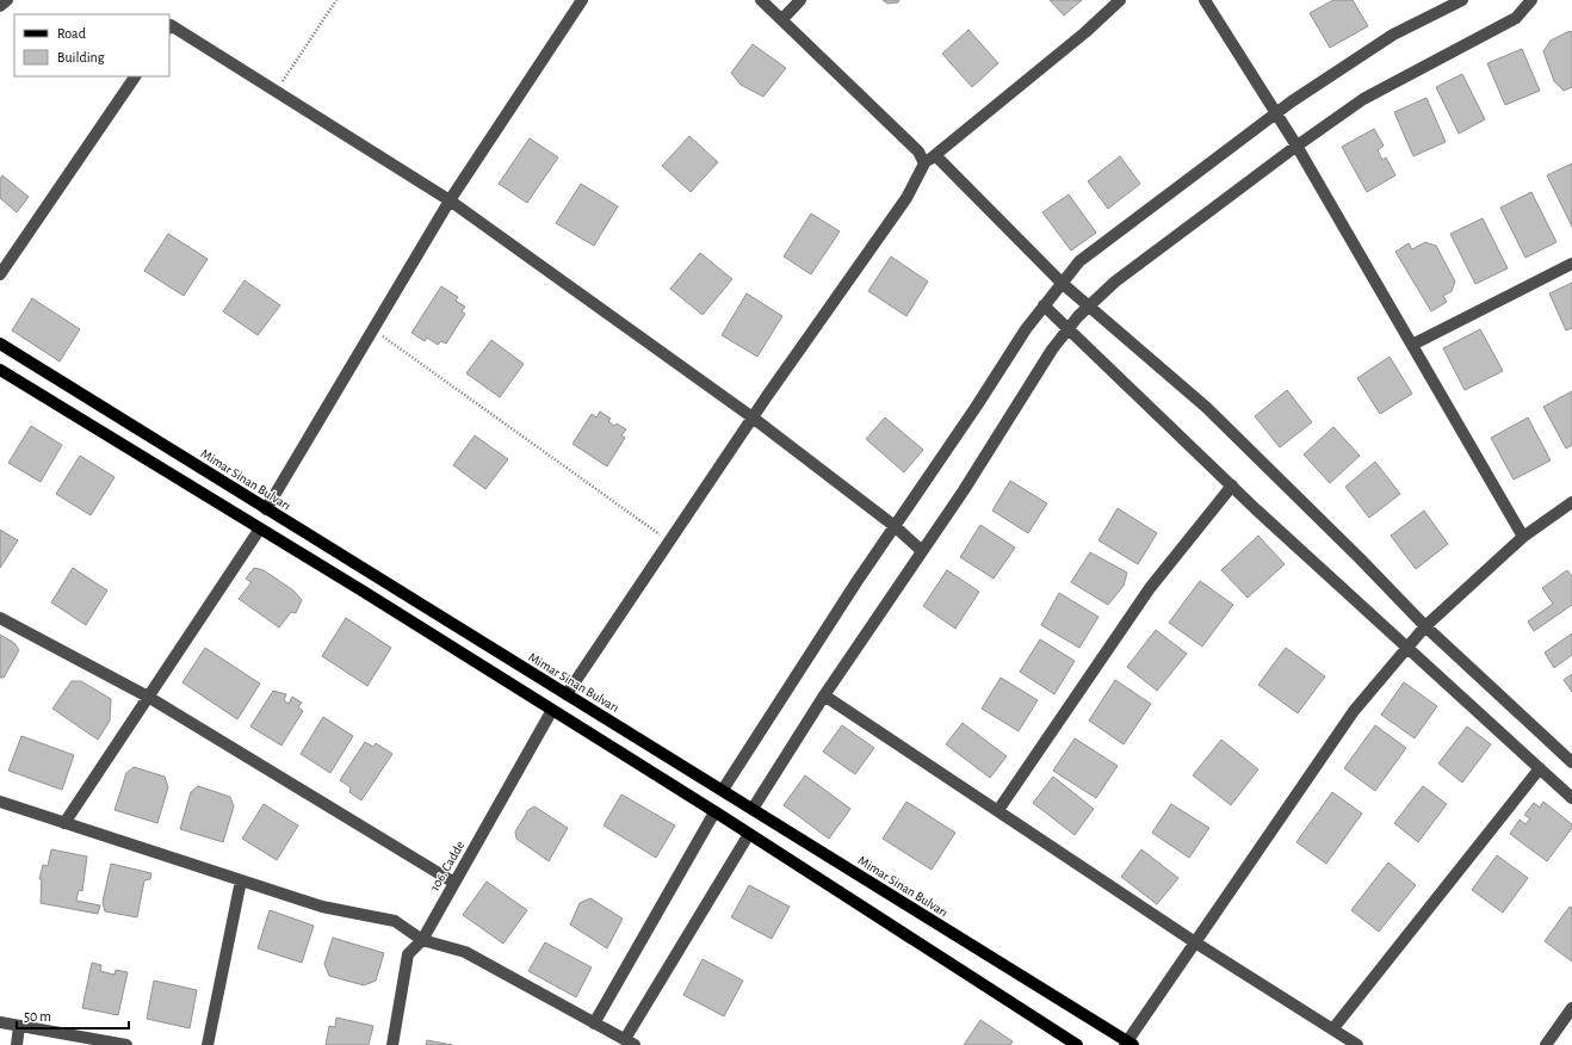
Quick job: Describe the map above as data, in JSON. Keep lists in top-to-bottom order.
{
  "streets": {
    "main road": ["Mimar Sinan Bulvarı"],
    "street": ["106. Cadde"]
  },
  "legend": ["Road", "Building"],
  "scale_bar": "50 m"
}
